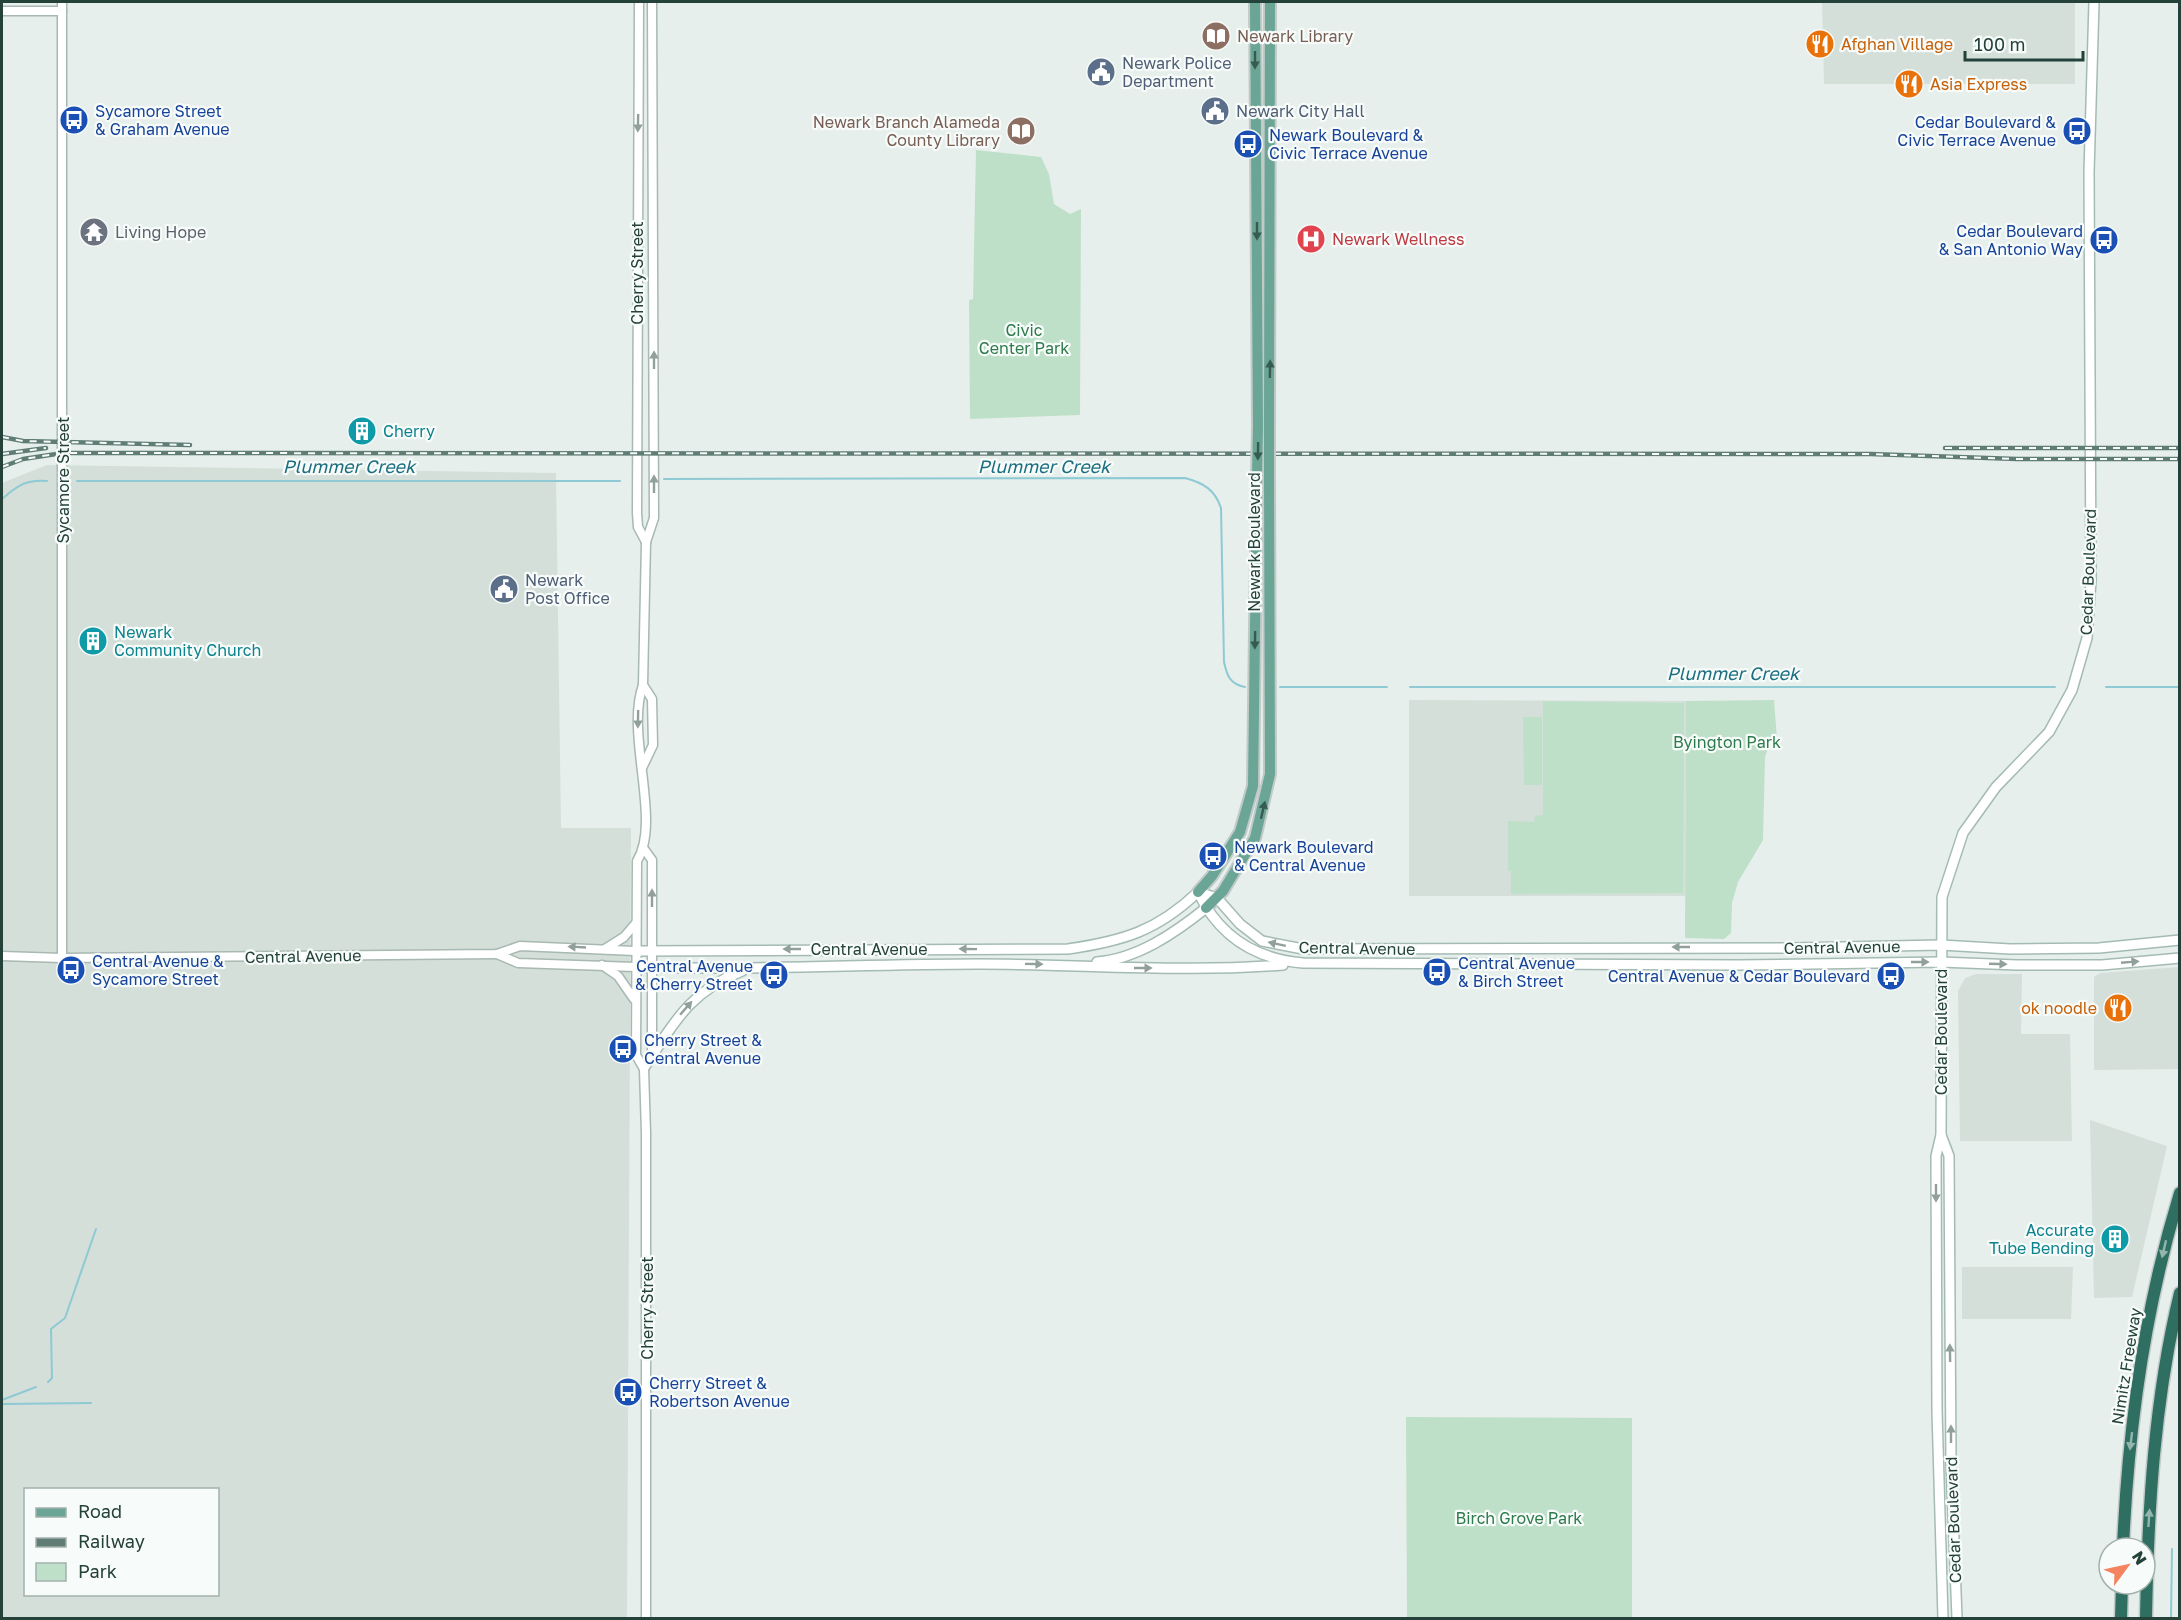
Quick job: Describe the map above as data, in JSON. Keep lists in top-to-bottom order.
{
  "streets": {
    "highway": ["Nimitz Freeway"],
    "main road": ["Newark Boulevard", "Cedar Boulevard", "Central Avenue"],
    "street": ["Cherry Street", "Sycamore Street"]
  },
  "crossings": [
    ["Cherry Street", "Central Avenue"],
    ["Sycamore Street", "Central Avenue"],
    ["Newark Boulevard", "Central Avenue"],
    ["Cedar Boulevard", "Central Avenue"]
  ],
  "water": ["Plummer Creek"],
  "parks": ["Civic Center Park", "Byington Park", "Birch Grove Park"],
  "places": {
    "library": ["Newark Library", "Newark Branch Alameda County Library"],
    "restaurant": ["Afghan Village", "Asia Express", "ok noodle"],
    "public building": ["Newark Police Department", "Newark City Hall", "Newark Post Office"],
    "bus stop": [
      "Sycamore Street & Graham Avenue",
      "Cedar Boulevard & Civic Terrace Avenue",
      "Newark Boulevard & Civic Terrace Avenue",
      "Cedar Boulevard & San Antonio Way",
      "Newark Boulevard & Central Avenue",
      "Central Avenue & Sycamore Street",
      "Central Avenue & Birch Street",
      "Central Avenue & Cherry Street",
      "Central Avenue & Cedar Boulevard",
      "Cherry Street & Central Avenue",
      "Cherry Street & Robertson Avenue"
    ],
    "temple": ["Living Hope"],
    "hospital": ["Newark Wellness"],
    "building": ["Cherry", "Newark Community Church", "Accurate Tube Bending"]
  },
  "legend": ["Road", "Railway", "Park"],
  "scale_bar": "100 m",
  "north": "top right"
}
